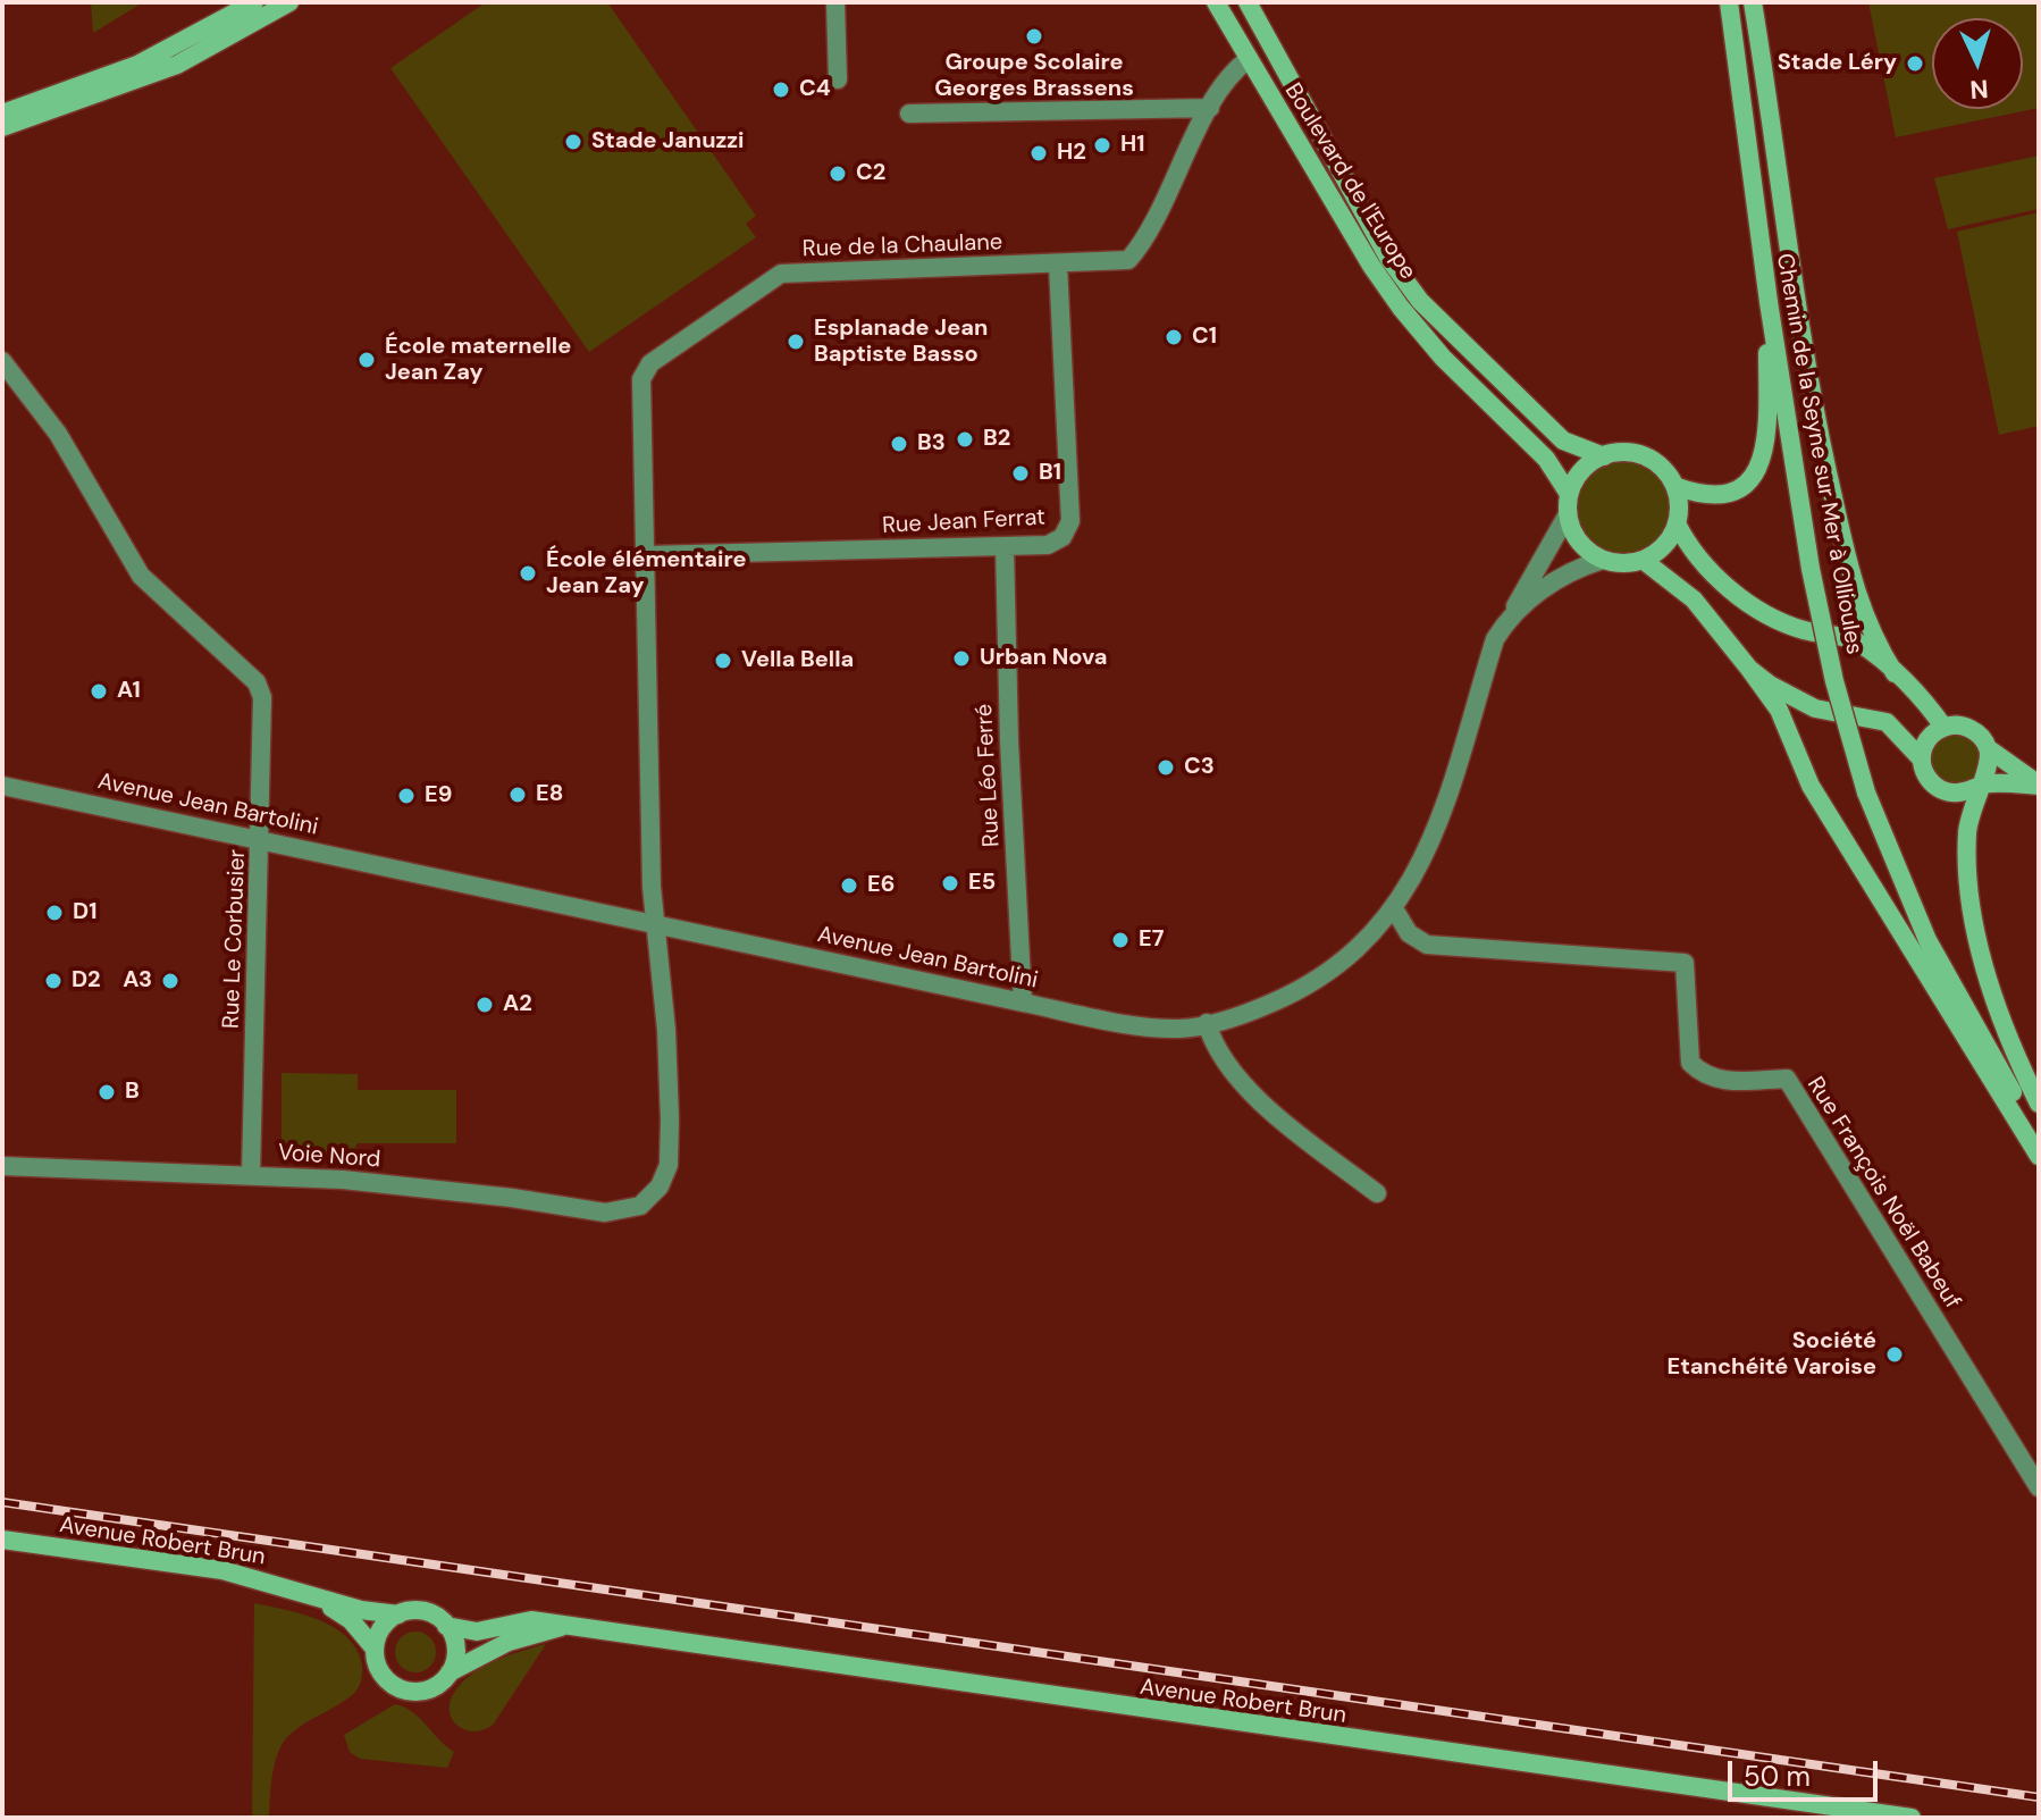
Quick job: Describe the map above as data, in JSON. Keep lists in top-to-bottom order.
{
  "streets": {
    "street": [
      "Boulevard de l'Europe",
      "Rue de la Chaulane",
      "Chemin de la Seyne sur Mer à Ollioules",
      "Rue Jean Ferrat",
      "Rue Léo Ferré",
      "Avenue Jean Bartolini",
      "Rue Le Corbusier",
      "Voie Nord",
      "Rue François Noël Babeuf",
      "Avenue Robert Brun"
    ]
  },
  "crossings": [
    ["Boulevard de l'Europe", "Rue de la Chaulane"],
    ["Boulevard de l'Europe", "Avenue Jean Bartolini"],
    ["Rue de la Chaulane", "Rue Jean Ferrat"],
    ["Rue de la Chaulane", "Avenue Jean Bartolini"],
    ["Rue de la Chaulane", "Voie Nord"],
    ["Rue Jean Ferrat", "Rue Léo Ferré"],
    ["Rue Léo Ferré", "Avenue Jean Bartolini"],
    ["Avenue Jean Bartolini", "Rue Le Corbusier"],
    ["Avenue Jean Bartolini", "Rue François Noël Babeuf"],
    ["Rue Le Corbusier", "Voie Nord"]
  ],
  "places": [
    "Groupe Scolaire Georges Brassens",
    "Stade Léry",
    "C4",
    "Stade Januzzi",
    "H1",
    "H2",
    "C2",
    "C1",
    "Esplanade Jean Baptiste Basso",
    "École maternelle Jean Zay",
    "B2",
    "B3",
    "B1",
    "École élémentaire Jean Zay",
    "Urban Nova",
    "Vella Bella",
    "A1",
    "C3",
    "E8",
    "E9",
    "E5",
    "E6",
    "D1",
    "E7",
    "D2",
    "A3",
    "A2",
    "B",
    "Société Etanchéité Varoise"
  ],
  "scale_bar": "50 m",
  "north": "bottom"
}
